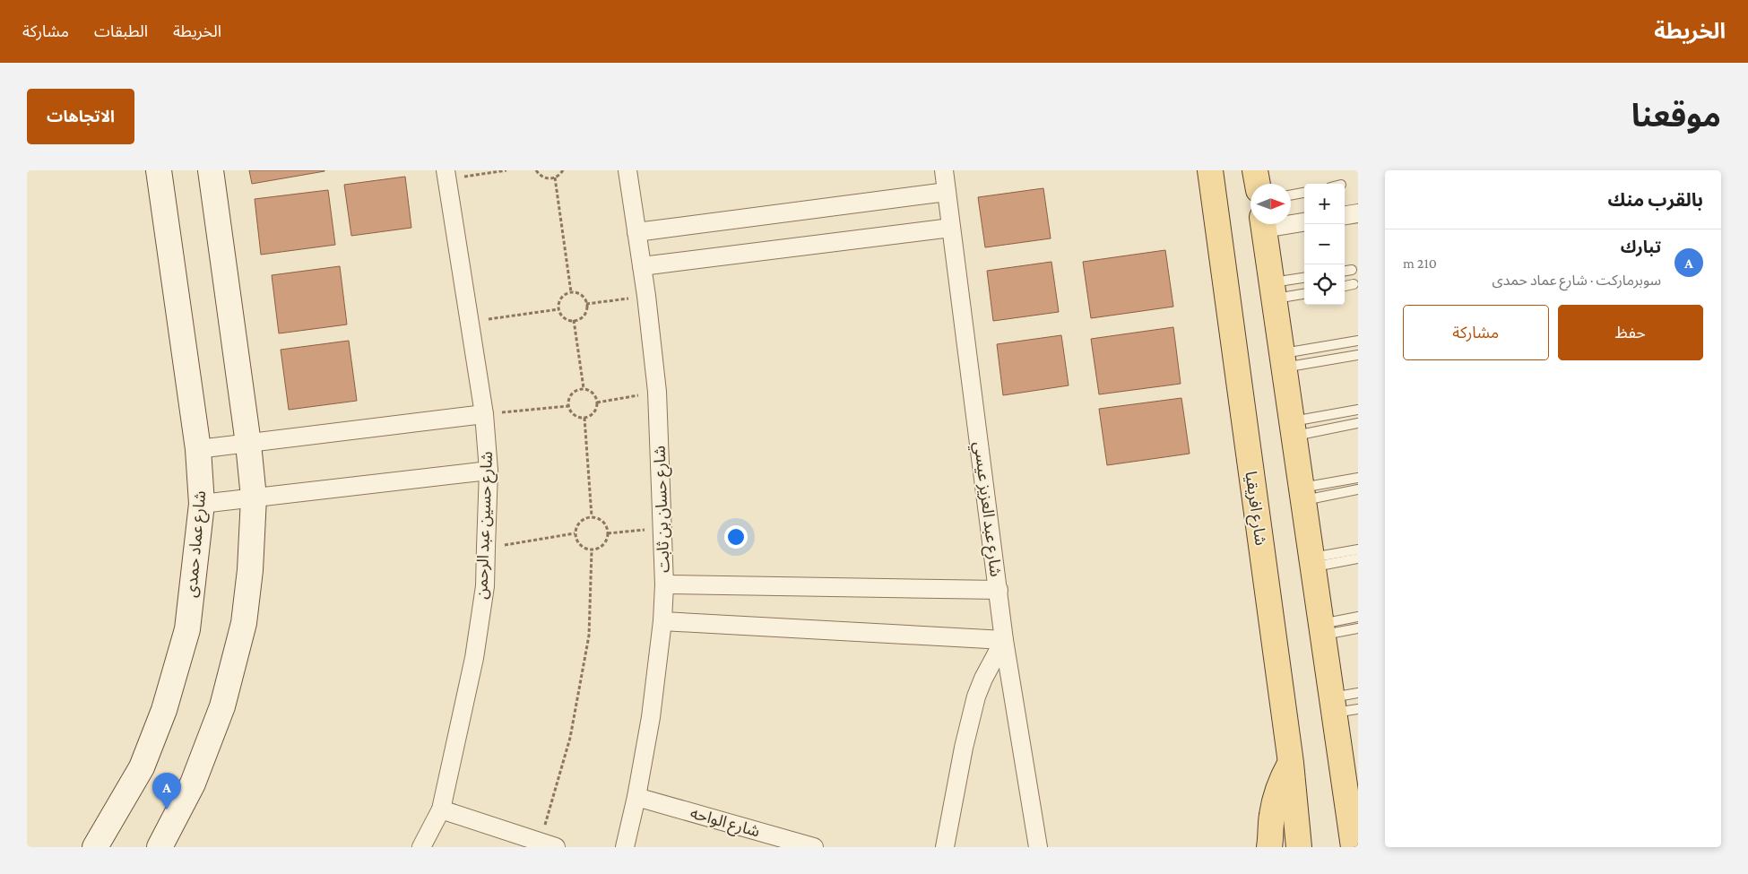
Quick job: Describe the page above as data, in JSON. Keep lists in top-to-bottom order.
{
  "streets": {
    "main road": ["شارع افريقيا"],
    "street": [
      "شارع حسان بن ثابت",
      "شارع عبد العزيز عيسي",
      "شارع حسين عبد الرحمن",
      "شارع عماد حمدى",
      "شارع الواحه"
    ]
  },
  "crossings": [
    ["شارع حسان بن ثابت", "شارع الواحه"]
  ],
  "north": "right",
  "page": {
    "header": "الخريطة",
    "nav": ["الخريطة", "الطبقات", "مشاركة"],
    "title": "موقعنا",
    "buttons": [
      "الاتجاهات",
      ["حفظ", "مشاركة"]
    ],
    "heading": "بالقرب منك",
    "map_buttons": ["+", "−"],
    "list": [
      {
        "mark": "A",
        "name": "تبارك",
        "note": "سوبرماركت · شارع عماد حمدى",
        "value": "210 m"
      }
    ],
    "pins": "A"
  }
}
